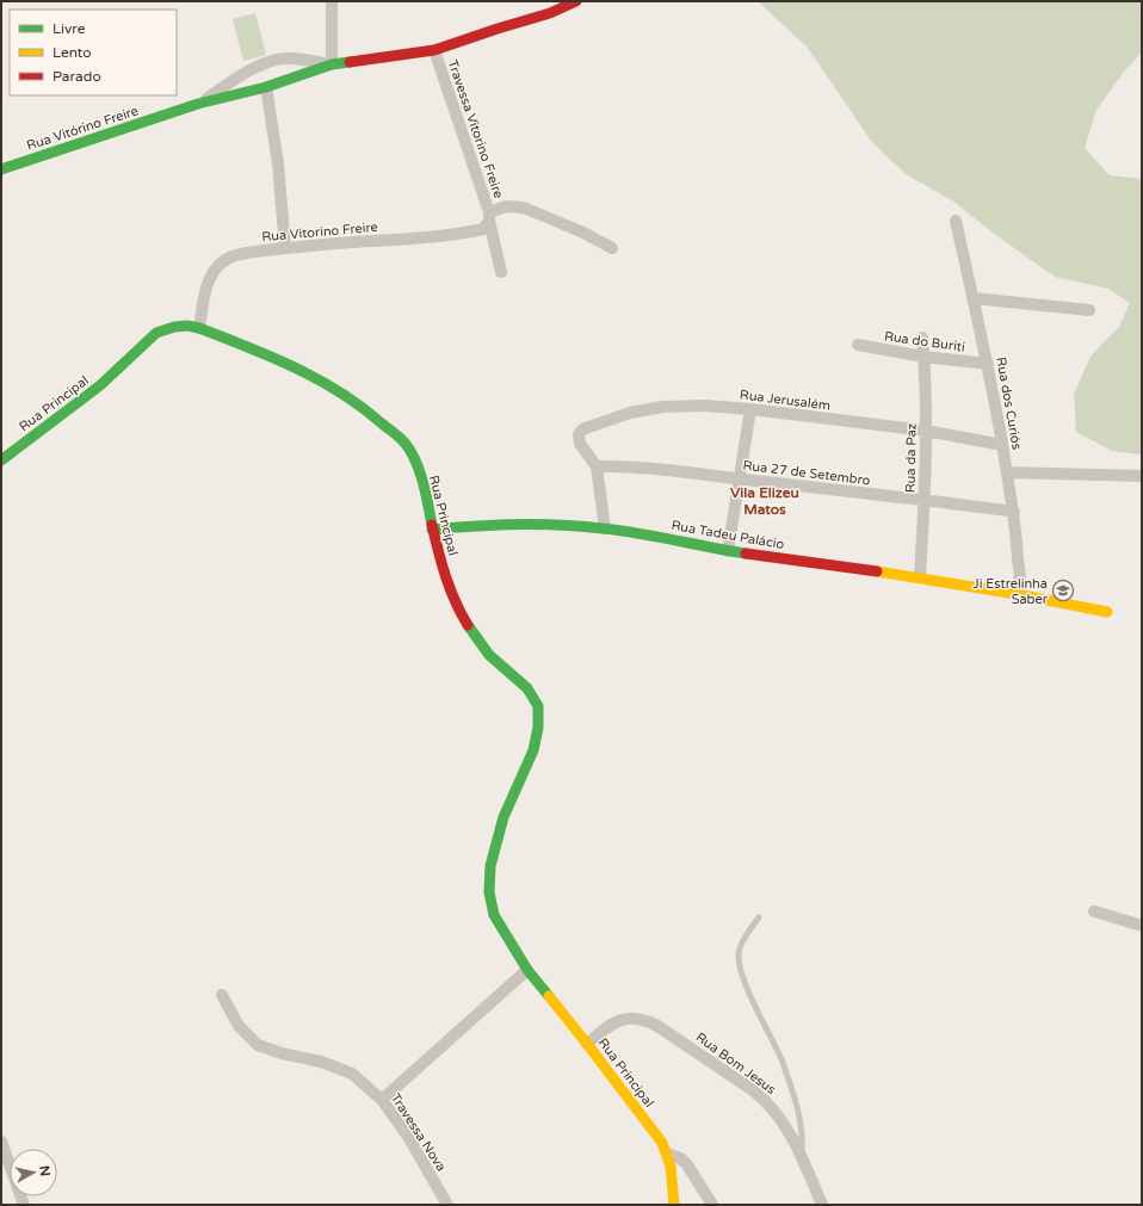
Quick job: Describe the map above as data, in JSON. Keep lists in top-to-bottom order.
{
  "streets": {
    "street": [
      "Rua Vitórino Freire",
      "Travessa Vitorino Freire",
      "Rua Vitorino Freire",
      "Rua do Buriti",
      "Rua Jerusalém",
      "Rua Principal",
      "Rua dos Curiós",
      "Rua da Paz",
      "Rua 27 de Setembro",
      "Rua Tadeu Palácio",
      "Rua Bom Jesus",
      "Travessa Nova"
    ]
  },
  "crossings": [
    ["Rua Vitórino Freire", "Travessa Vitorino Freire"],
    ["Travessa Vitorino Freire", "Rua Vitorino Freire"],
    ["Rua Vitorino Freire", "Rua Principal"],
    ["Rua do Buriti", "Rua dos Curiós"],
    ["Rua do Buriti", "Rua da Paz"],
    ["Rua Jerusalém", "Rua dos Curiós"],
    ["Rua Jerusalém", "Rua da Paz"],
    ["Rua Jerusalém", "Rua 27 de Setembro"],
    ["Rua Principal", "Rua Tadeu Palácio"],
    ["Rua Principal", "Rua Bom Jesus"],
    ["Rua dos Curiós", "Rua 27 de Setembro"],
    ["Rua dos Curiós", "Rua Tadeu Palácio"],
    ["Rua da Paz", "Rua 27 de Setembro"],
    ["Rua da Paz", "Rua Tadeu Palácio"]
  ],
  "districts": ["Vila Elizeu Matos"],
  "places": {
    "school or university": ["Ji Estrelinha Saber"]
  },
  "legend": ["Livre", "Lento", "Parado"],
  "north": "right"
}
